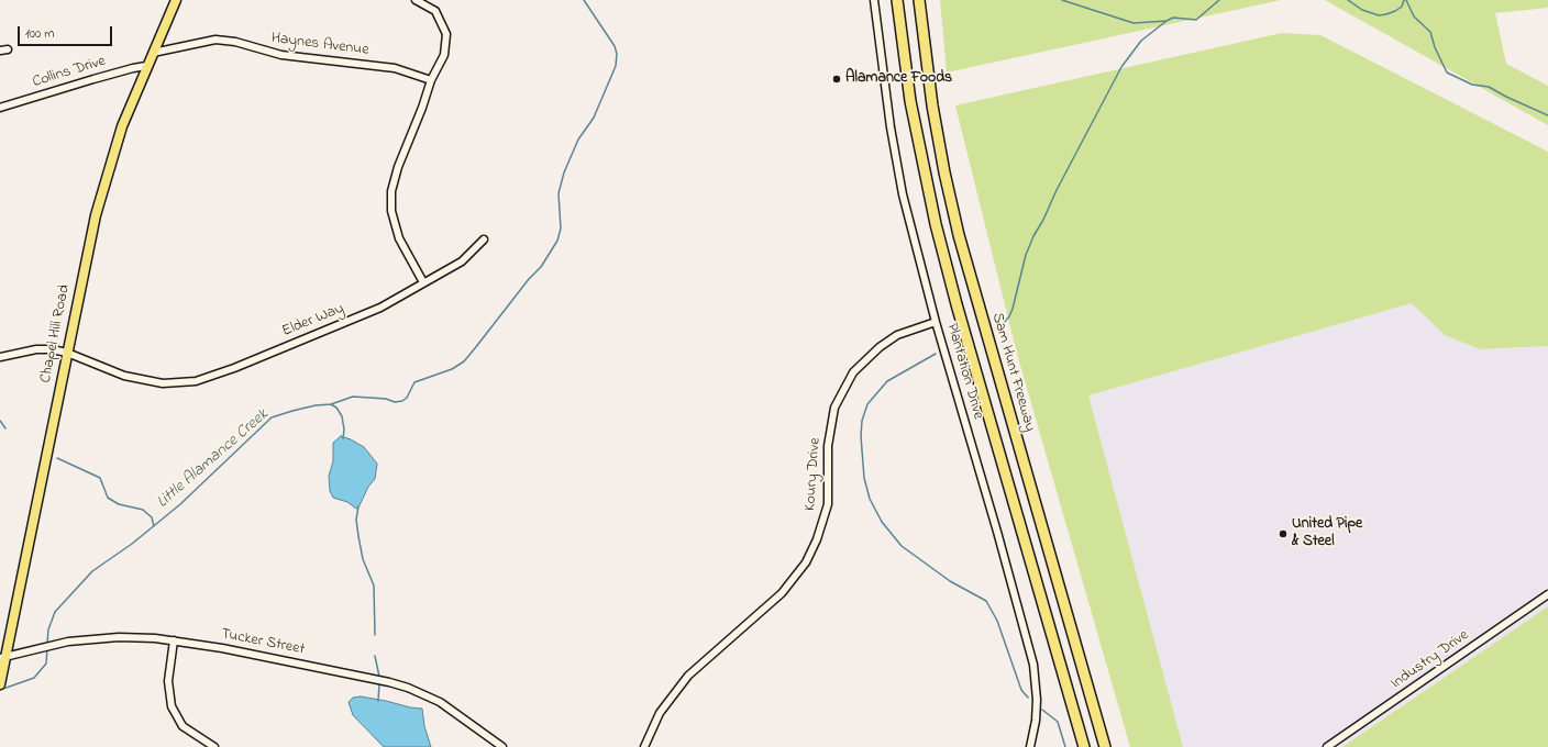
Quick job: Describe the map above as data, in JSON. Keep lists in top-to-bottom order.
{
  "streets": {
    "highway": ["Sam Hunt Freeway"],
    "main road": ["Chapel Hill Road"],
    "street": [
      "Haynes Avenue",
      "Collins Drive",
      "Elder Way",
      "Plantation Drive",
      "Koury Drive",
      "Tucker Street",
      "Industry Drive"
    ]
  },
  "crossings": [
    ["Haynes Avenue", "Chapel Hill Road"],
    ["Collins Drive", "Chapel Hill Road"],
    ["Elder Way", "Chapel Hill Road"],
    ["Chapel Hill Road", "Tucker Street"],
    ["Plantation Drive", "Koury Drive"]
  ],
  "water": ["Little Alamance Creek"],
  "places": ["Alamance Foods", "United Pipe & Steel"],
  "scale_bar": "100 m"
}
